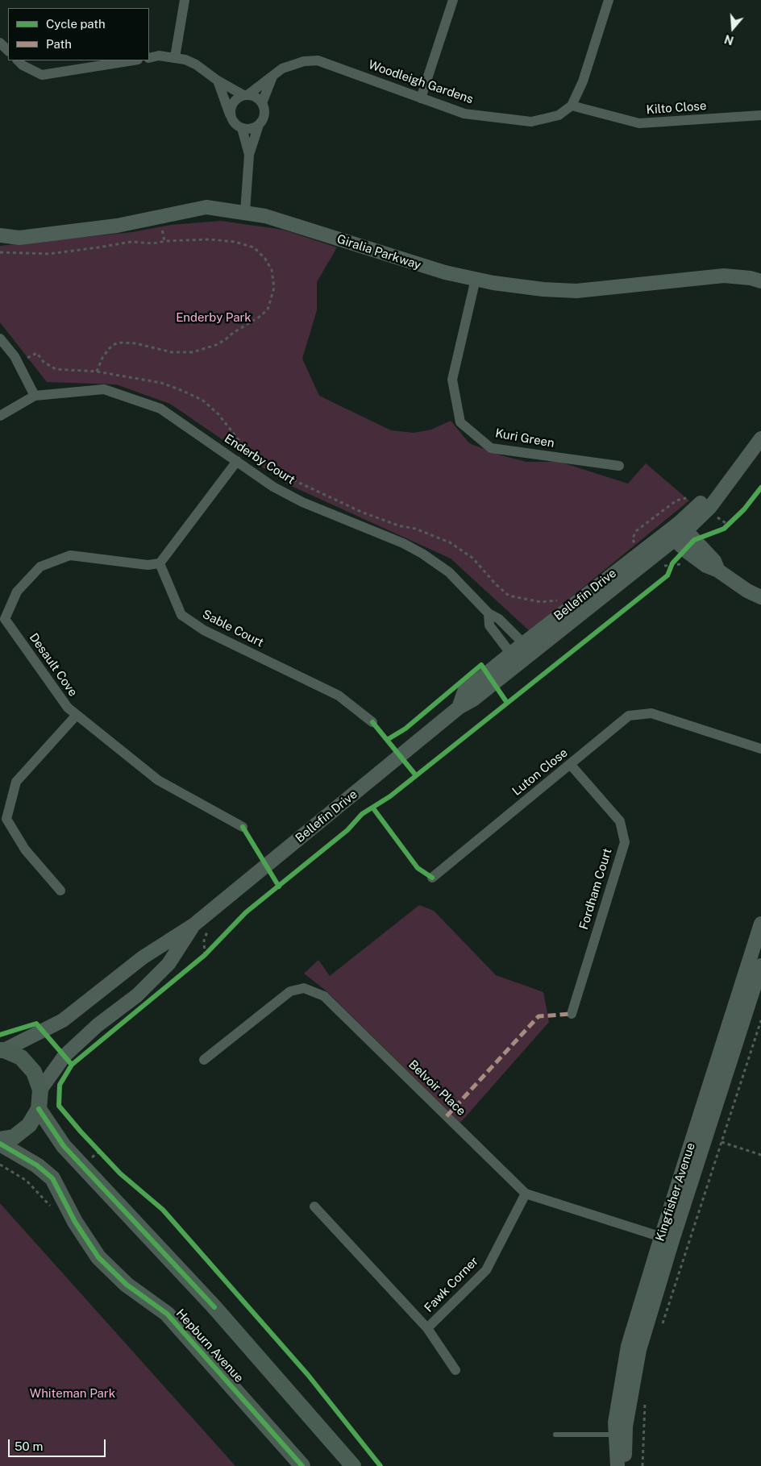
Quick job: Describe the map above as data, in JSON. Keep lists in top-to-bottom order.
{
  "streets": {
    "main road": ["Hepburn Avenue"],
    "street": [
      "Woodleigh Gardens",
      "Kilto Close",
      "Giralia Parkway",
      "Kuri Green",
      "Enderby Court",
      "Bellefin Drive",
      "Sable Court",
      "Desault Cove",
      "Luton Close",
      "Fordham Court",
      "Belvoir Place",
      "Kingfisher Avenue",
      "Fawk Corner"
    ]
  },
  "crossings": [
    ["Woodleigh Gardens", "Kilto Close"],
    ["Giralia Parkway", "Kuri Green"],
    ["Enderby Court", "Bellefin Drive"],
    ["Sable Court", "Desault Cove"],
    ["Luton Close", "Fordham Court"],
    ["Belvoir Place", "Kingfisher Avenue"],
    ["Belvoir Place", "Fawk Corner"]
  ],
  "parks": ["Enderby Park", "Whiteman Park"],
  "legend": ["Cycle path", "Path"],
  "scale_bar": "50 m",
  "north": "bottom"
}
